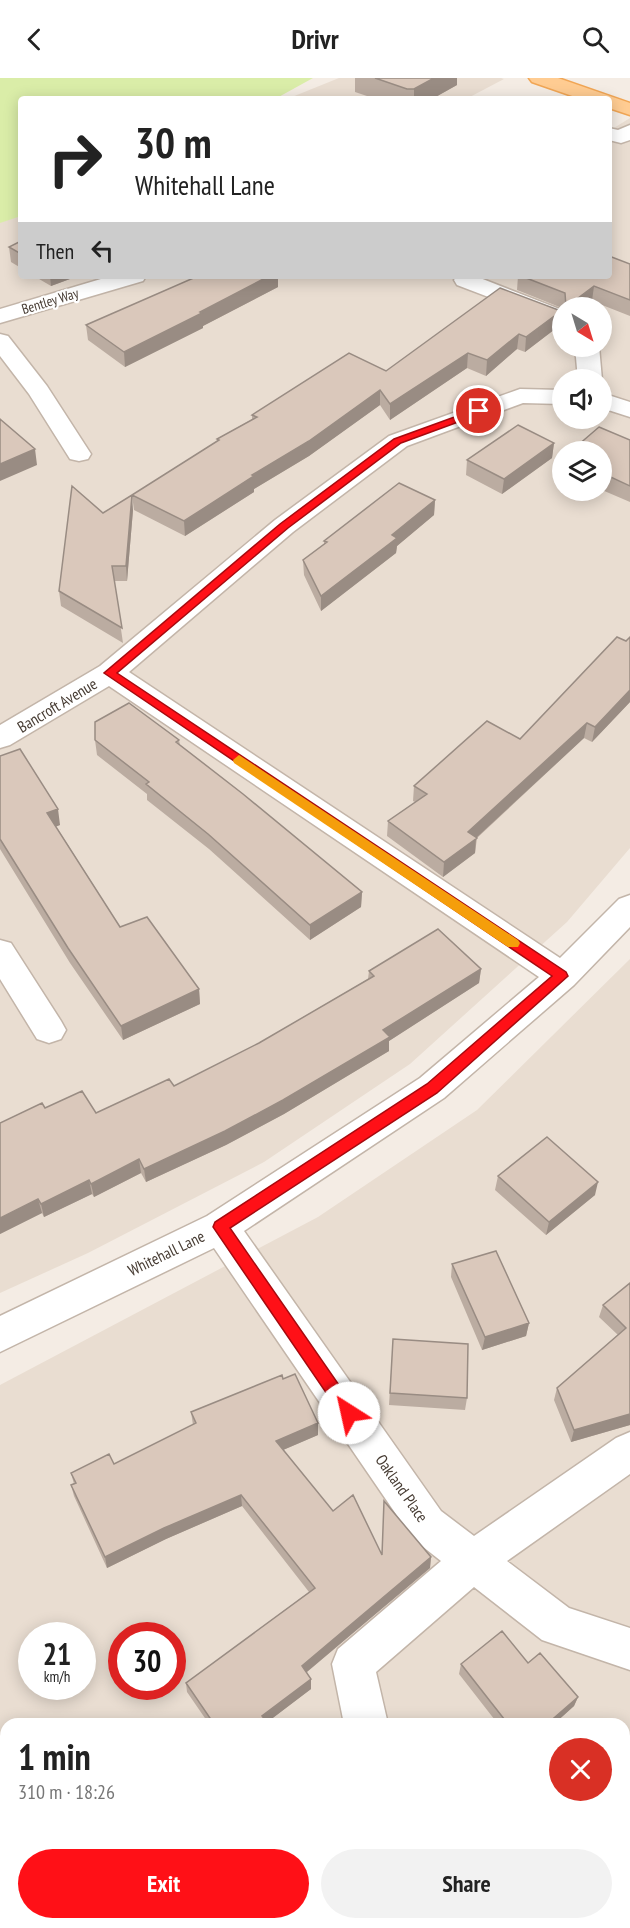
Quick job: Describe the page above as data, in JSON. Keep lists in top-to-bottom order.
{
  "streets": {
    "street": [
      "Bentley Way",
      "Bancroft Avenue",
      "Whitehall Lane",
      "Oakland Place"
    ]
  },
  "crossings": [
    ["Bancroft Avenue", "Whitehall Lane"],
    ["Whitehall Lane", "Oakland Place"]
  ],
  "north": "bottom right",
  "page": {
    "header": "Drivr",
    "turn": ["30 m", "Whitehall Lane"],
    "then": "Then",
    "speed": "21 km/h",
    "limit": "30",
    "heading": ["1 min", "310 m · 18:26"],
    "buttons": ["Exit", "Share"]
  }
}
